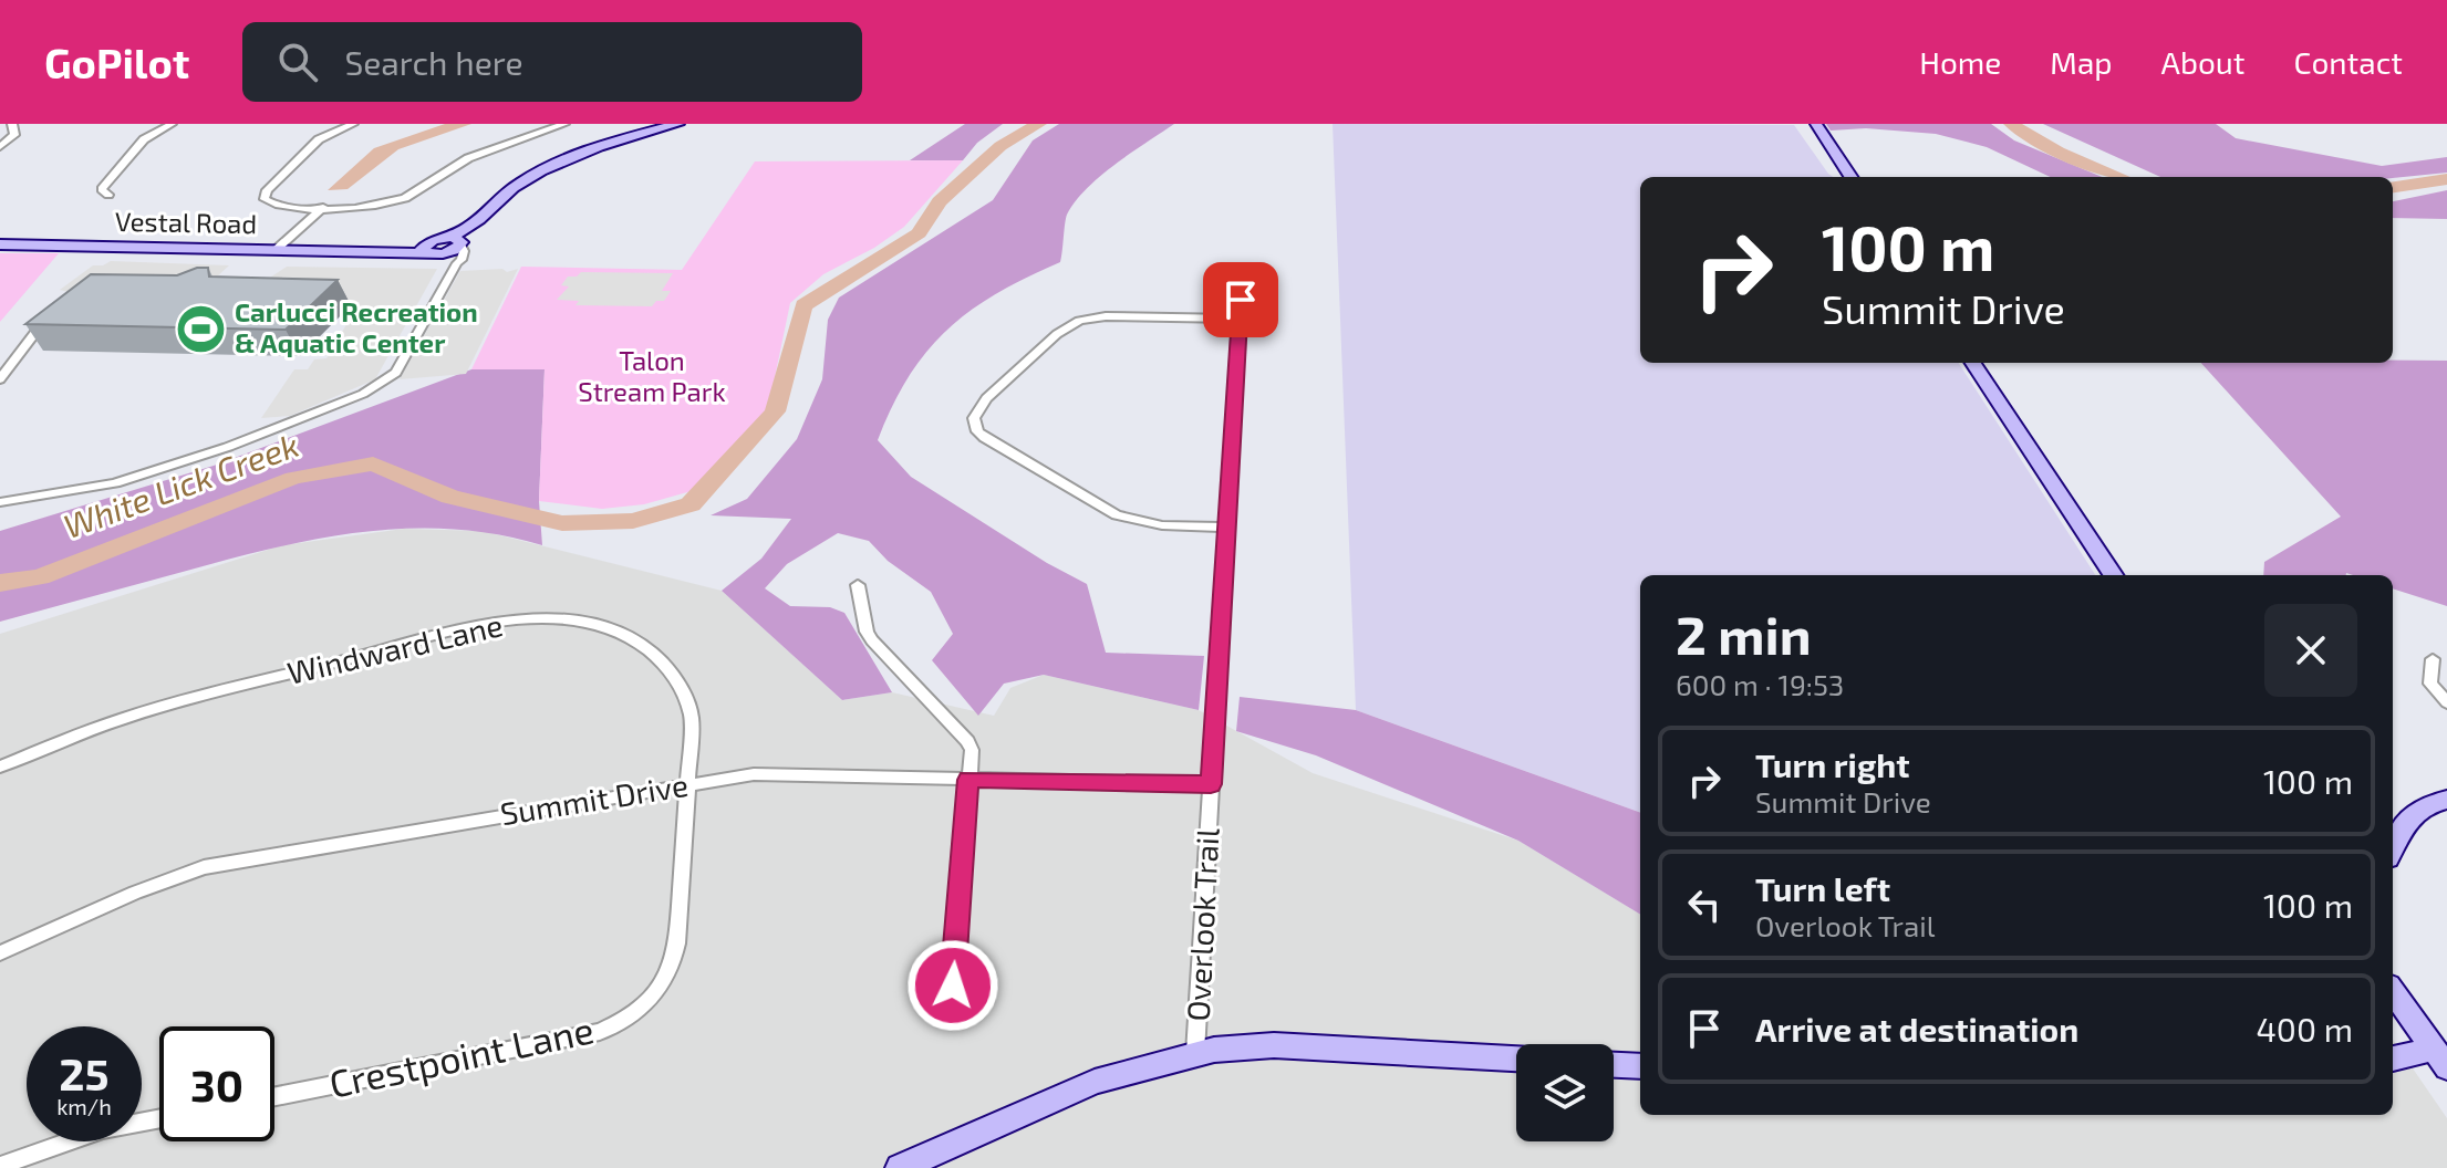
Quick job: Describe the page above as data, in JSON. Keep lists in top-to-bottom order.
{
  "streets": {
    "street": [
      "Vestal Road",
      "Windward Lane",
      "Summit Drive",
      "Overlook Trail",
      "Crestpoint Lane"
    ]
  },
  "crossings": [
    ["Windward Lane", "Summit Drive"],
    ["Windward Lane", "Crestpoint Lane"],
    ["Summit Drive", "Overlook Trail"],
    ["Summit Drive", "Crestpoint Lane"]
  ],
  "water": ["White Lick Creek"],
  "parks": ["Talon Stream Park"],
  "places": {
    "sports": ["Carlucci Recreation & Aquatic Center"]
  },
  "page": {
    "header": "GoPilot",
    "search": "Search here",
    "nav": [
      "Home",
      "Map",
      "About",
      "Contact"
    ],
    "turn": ["100 m", "Summit Drive"],
    "heading": ["2 min", "600 m · 19:53"],
    "list": [
      {
        "name": "Turn right",
        "note": "Summit Drive",
        "value": "100 m"
      },
      {
        "name": "Turn left",
        "note": "Overlook Trail",
        "value": "100 m"
      },
      {
        "name": "Arrive at destination",
        "value": "400 m"
      }
    ],
    "speed": "25 km/h",
    "limit": "30"
  }
}
